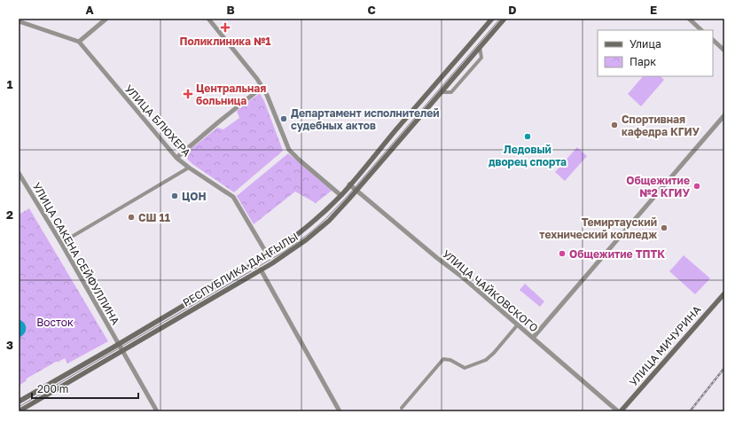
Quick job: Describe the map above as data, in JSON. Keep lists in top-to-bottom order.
{
  "streets": {
    "main road": ["РЕСПУБЛИКА ДАҢҒЫЛЫ", "УЛИЦА МИЧУРИНА"],
    "street": ["УЛИЦА БЛЮХЕРА", "УЛИЦА САКЕНА СЕЙФУЛЛИНА", "УЛИЦА ЧАЙКОВСКОГО"]
  },
  "crossings": [
    ["УЛИЦА БЛЮХЕРА", "РЕСПУБЛИКА ДАҢҒЫЛЫ"],
    ["УЛИЦА САКЕНА СЕЙФУЛЛИНА", "РЕСПУБЛИКА ДАҢҒЫЛЫ"],
    ["РЕСПУБЛИКА ДАҢҒЫЛЫ", "УЛИЦА ЧАЙКОВСКОГО"]
  ],
  "parks": ["Восток"],
  "places": {
    "health": ["Поликлиника №1", "Центральная больница"],
    "other": [
      "Департамент исполнителей судебных актов",
      "Спортивная кафедра КГИУ",
      "Ледовый дворец спорта",
      "Общежитие №2 КГИУ",
      "ЦОН",
      "СШ 11",
      "Темиртауский технический колледж",
      "Общежитие ТПТК"
    ]
  },
  "legend": ["Улица", "Парк"],
  "scale_bar": "200 m",
  "grid": {
    "columns": [
      "A",
      "B",
      "C",
      "D",
      "E"
    ],
    "rows": ["1", "2", "3"]
  }
}
